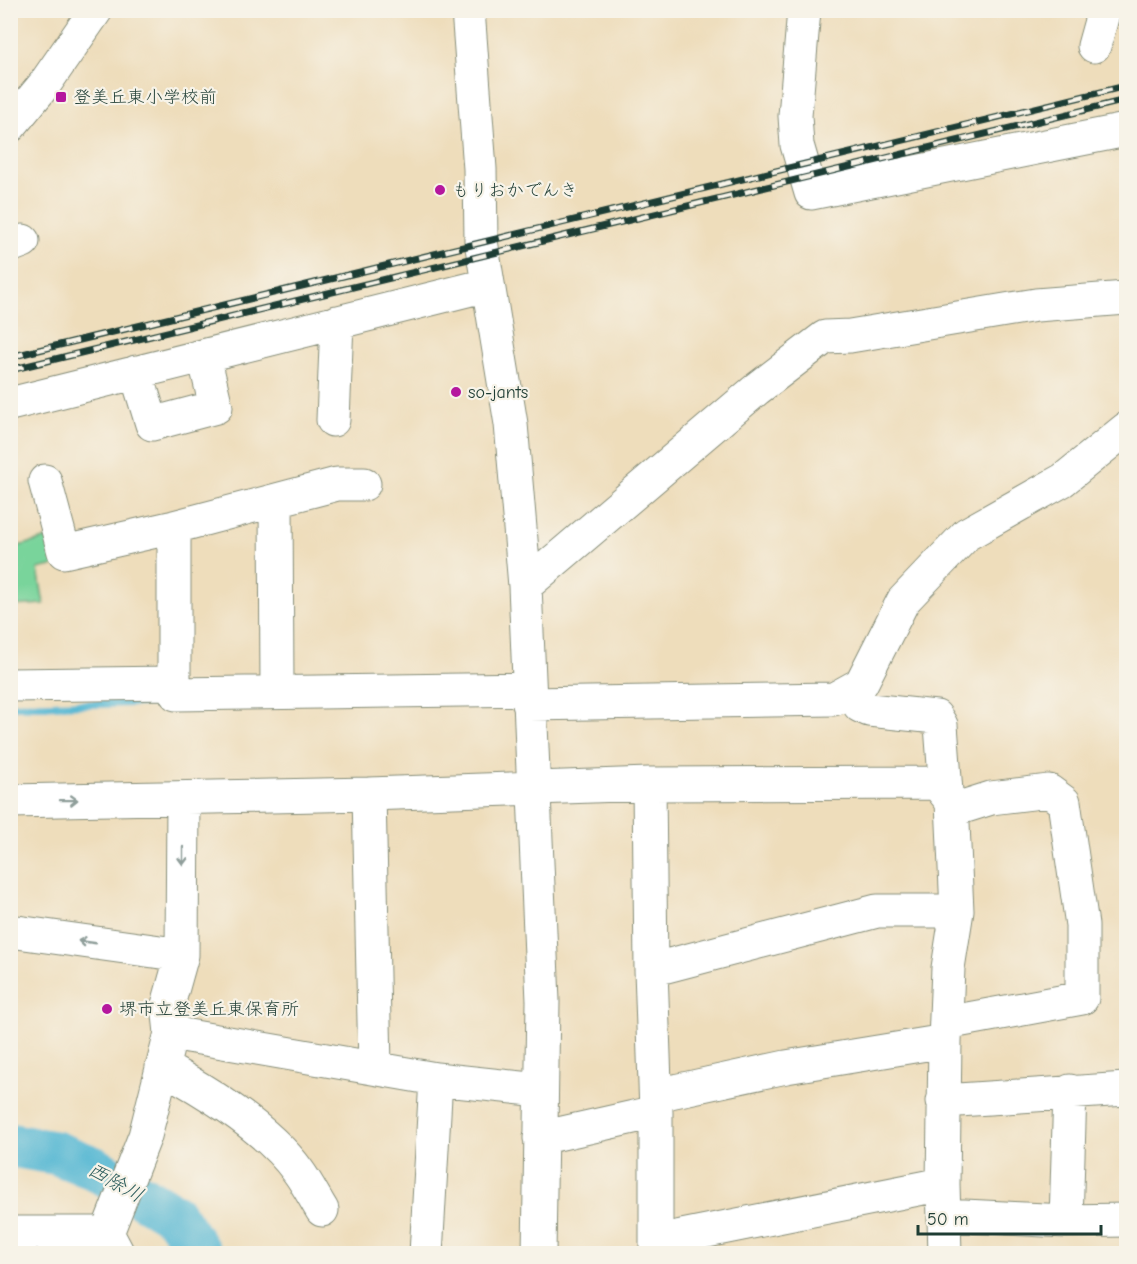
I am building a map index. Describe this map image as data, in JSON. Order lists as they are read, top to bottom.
{
  "water": ["西除川"],
  "places": {
    "transit": ["登美丘東小学校前"],
    "other": ["もりおかでんき", "so-jants", "堺市立登美丘東保育所"]
  },
  "scale_bar": "50 m"
}
